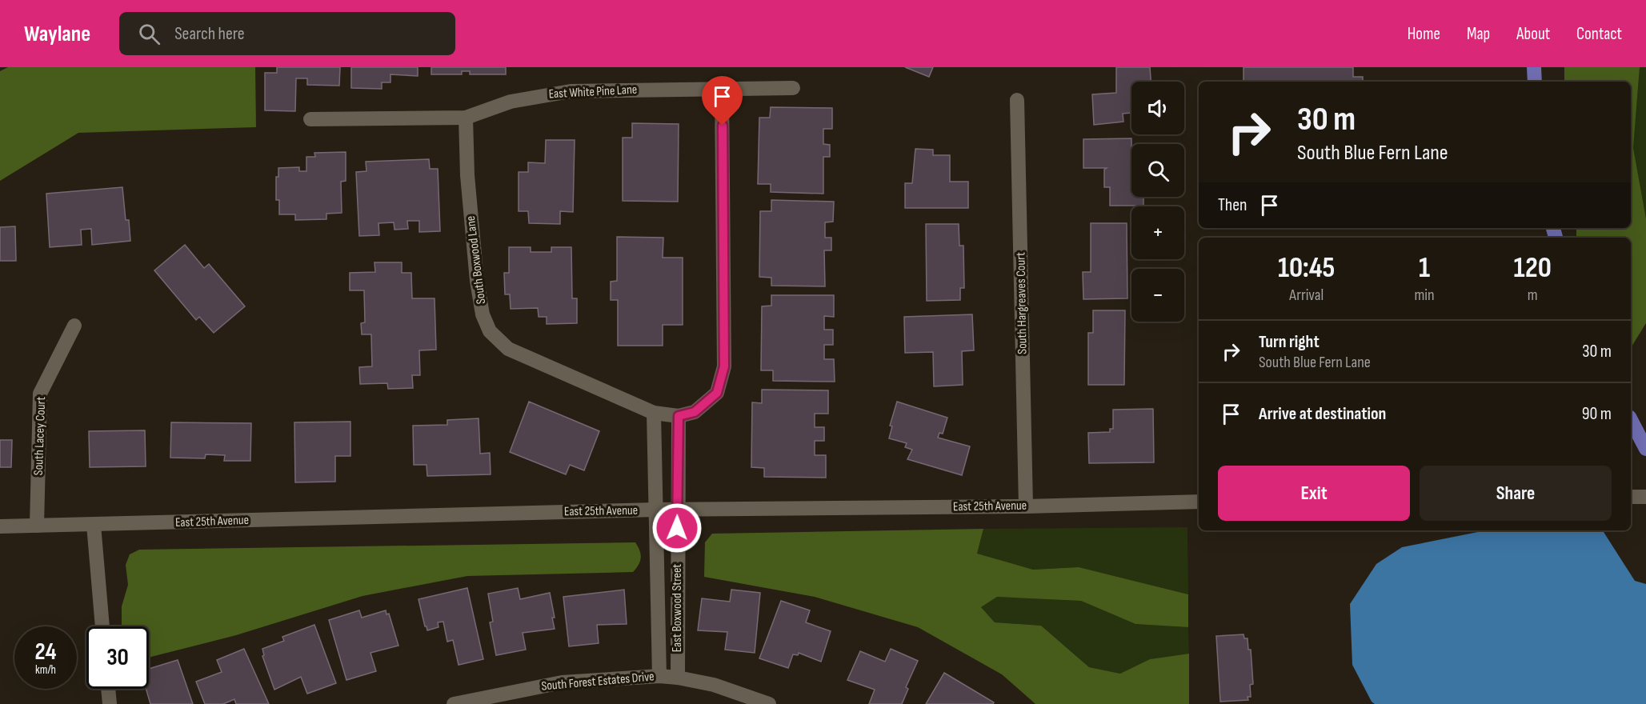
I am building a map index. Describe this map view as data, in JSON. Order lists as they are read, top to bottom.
{
  "streets": {
    "street": [
      "East White Pine Lane",
      "South Boxwood Lane",
      "South Hargreaves Court",
      "South Lacey Court",
      "East 25th Avenue",
      "East Boxwood Street",
      "South Forest Estates Drive"
    ]
  },
  "crossings": [
    ["East White Pine Lane", "South Boxwood Lane"],
    ["South Hargreaves Court", "East 25th Avenue"],
    ["South Lacey Court", "East 25th Avenue"],
    ["East 25th Avenue", "East Boxwood Street"],
    ["East Boxwood Street", "South Forest Estates Drive"]
  ],
  "page": {
    "header": "Waylane",
    "search": "Search here",
    "nav": [
      "Home",
      "Map",
      "About",
      "Contact"
    ],
    "map_buttons": ["+", "−"],
    "turn": ["30 m", "South Blue Fern Lane"],
    "then": "Then",
    "eta": [
      "10:45",
      "Arrival",
      "1",
      "min",
      "120",
      "m"
    ],
    "list": [
      {
        "name": "Turn right",
        "note": "South Blue Fern Lane",
        "value": "30 m"
      },
      {
        "name": "Arrive at destination",
        "value": "90 m"
      }
    ],
    "buttons": ["Exit", "Share"],
    "speed": "24 km/h",
    "limit": "30"
  }
}
